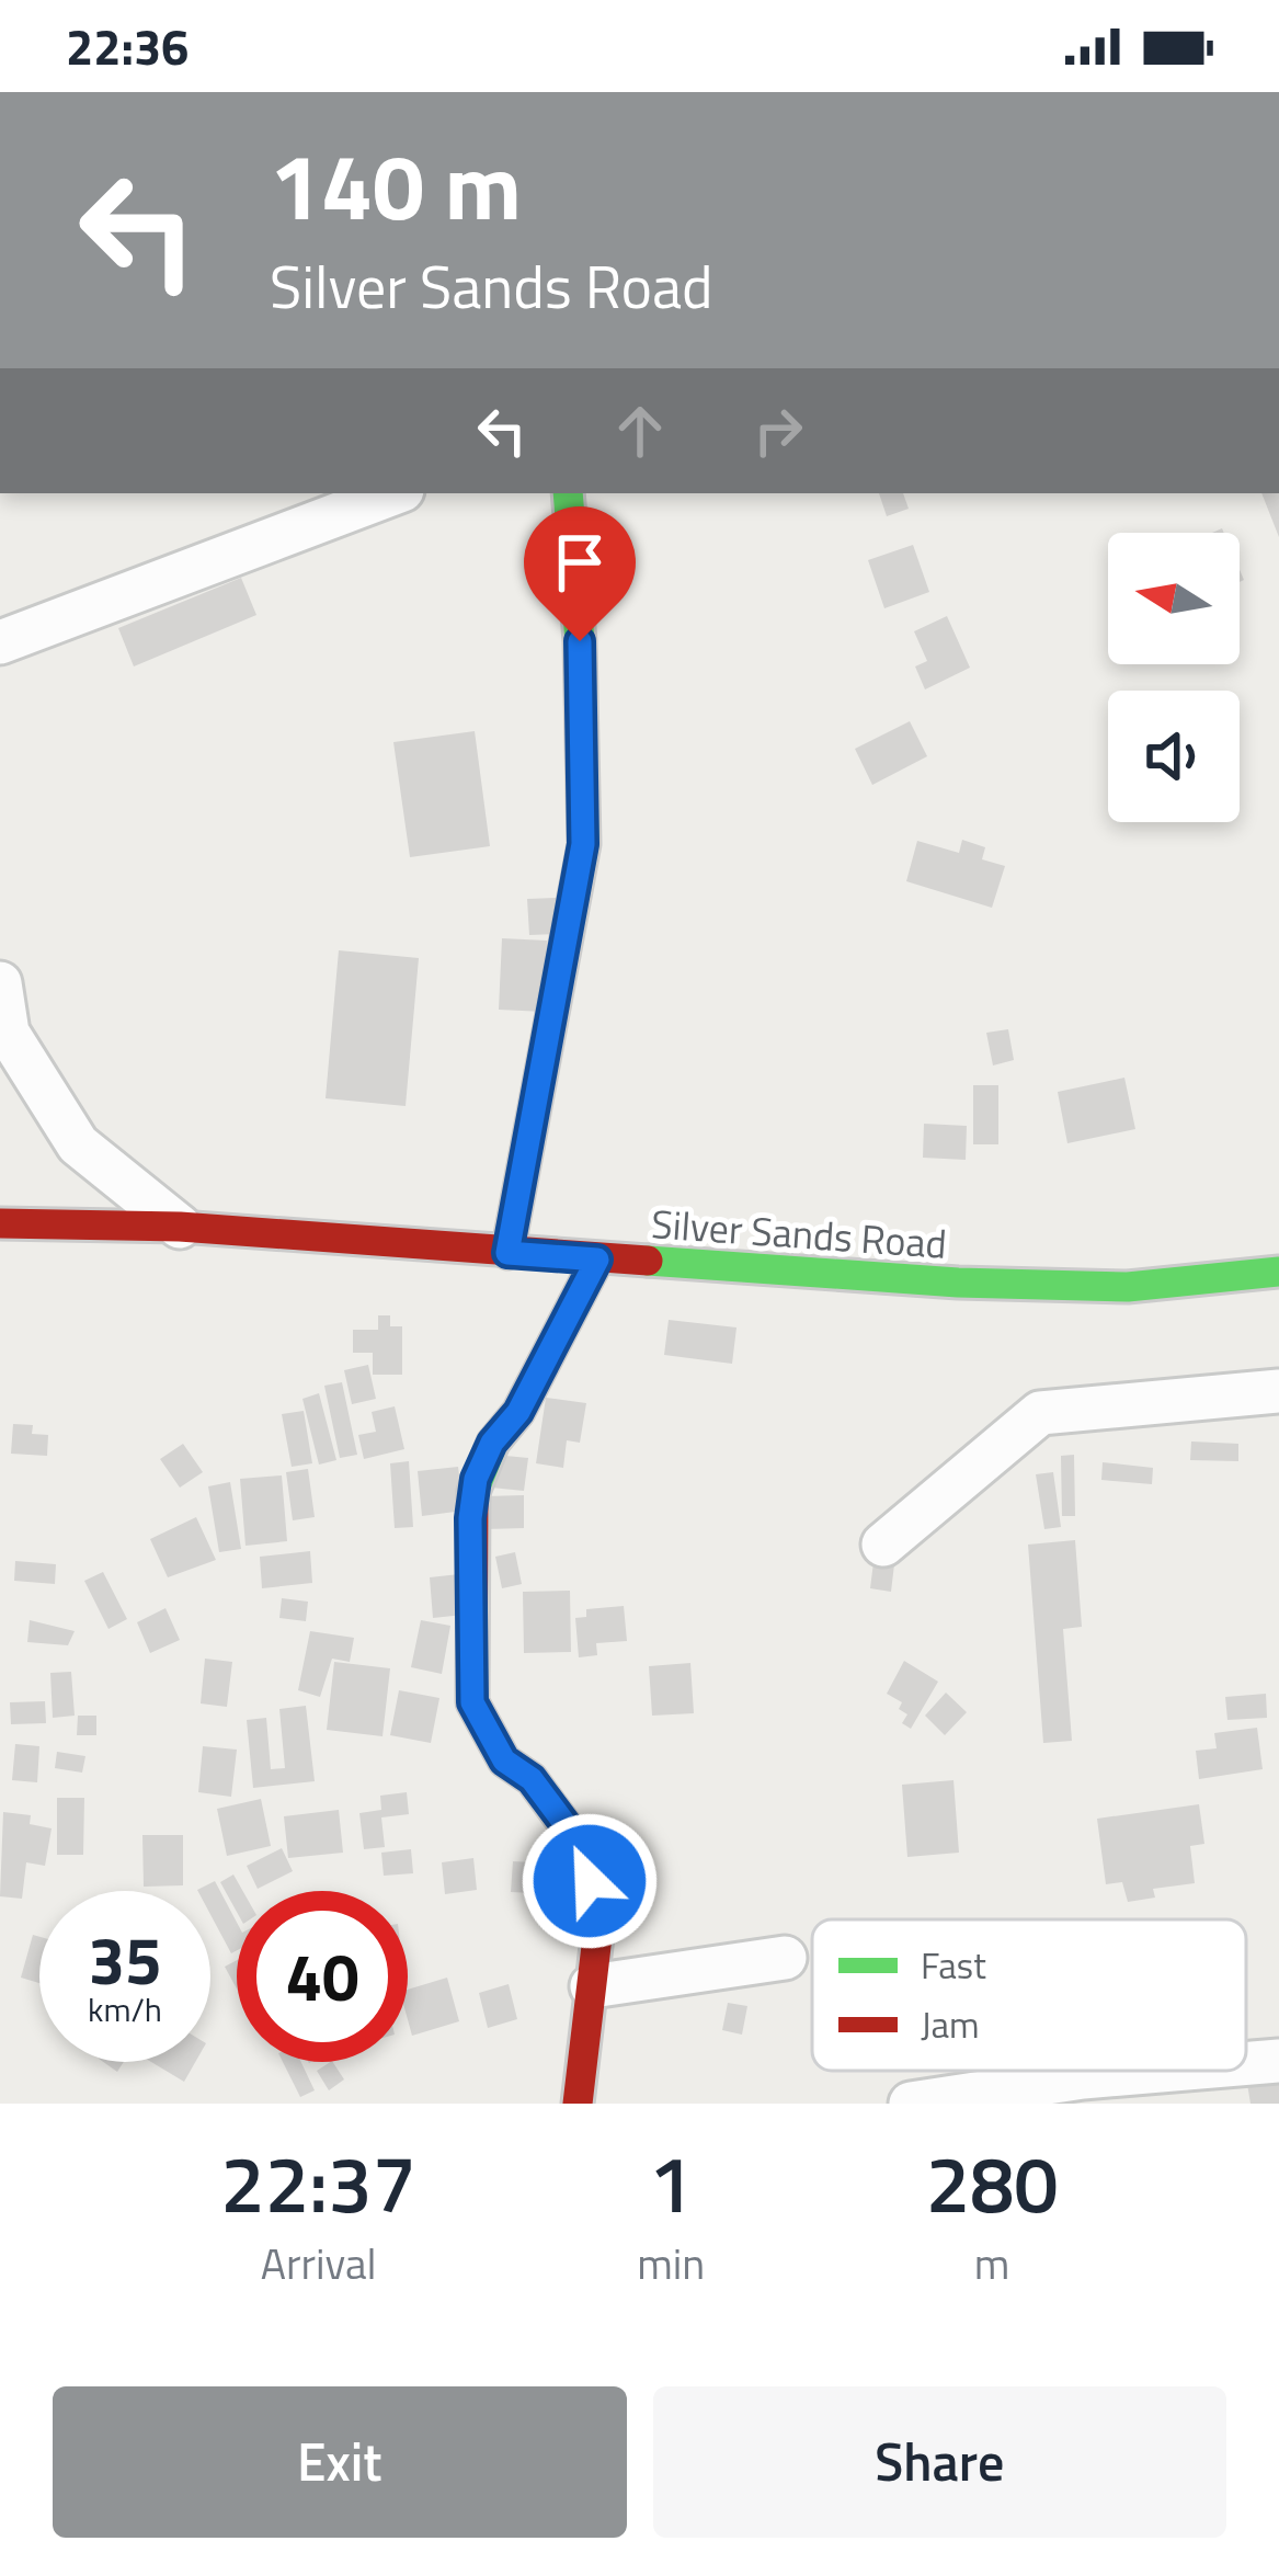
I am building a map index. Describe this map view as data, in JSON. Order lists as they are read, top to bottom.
{
  "streets": {
    "street": ["Silver Sands Road"]
  },
  "legend": ["Fast", "Jam"],
  "north": "left",
  "page": {
    "status": "22:36",
    "turn": ["140 m", "Silver Sands Road"],
    "speed": "35 km/h",
    "limit": "40",
    "eta": [
      "22:37",
      "Arrival",
      "1",
      "min",
      "280",
      "m"
    ],
    "buttons": ["Exit", "Share"]
  }
}
